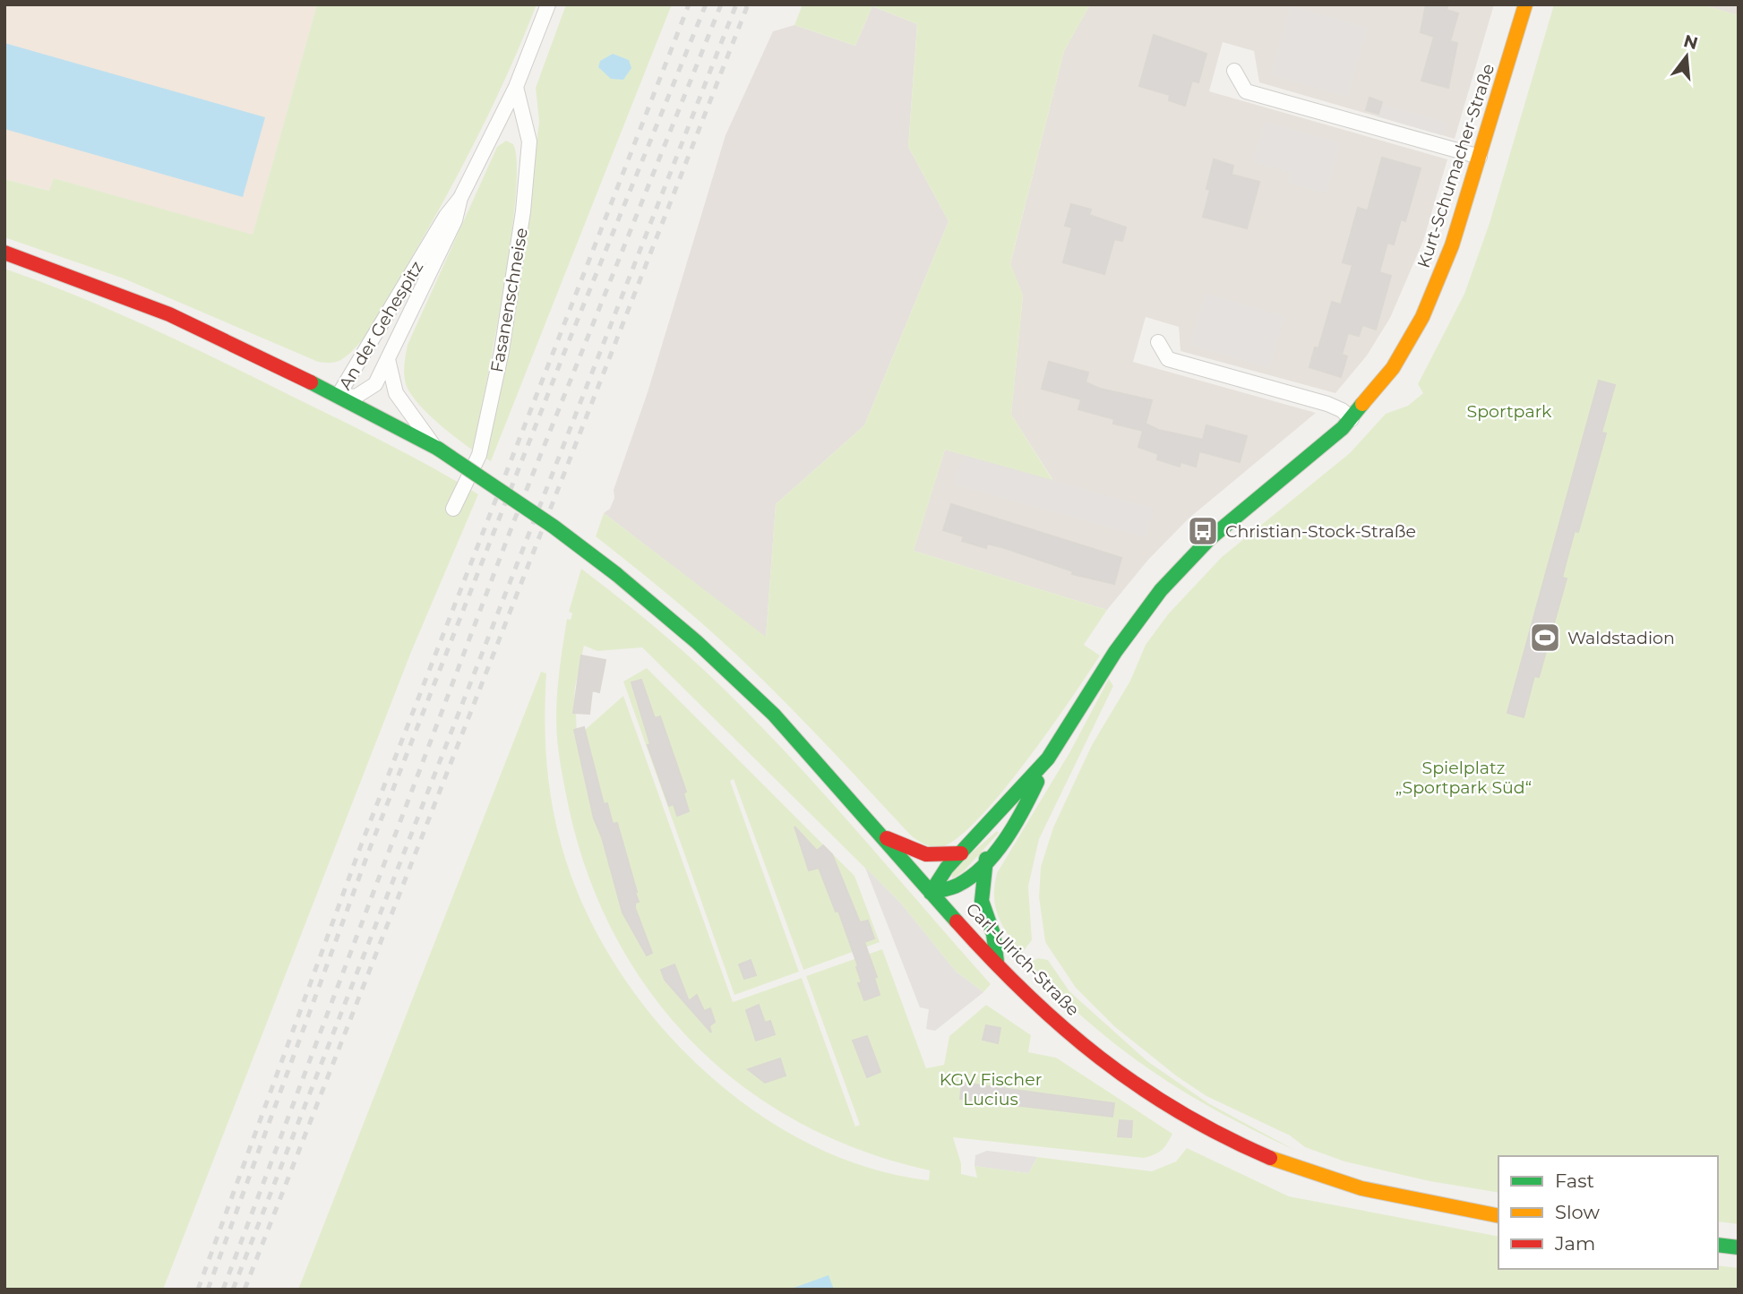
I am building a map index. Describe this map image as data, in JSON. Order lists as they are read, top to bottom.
{
  "streets": {
    "main road": ["Kurt-Schumacher-Straße", "Carl-Ulrich-Straße"],
    "street": ["Fasanenschneise", "An der Gehespitz"]
  },
  "crossings": [
    ["Kurt-Schumacher-Straße", "Carl-Ulrich-Straße"],
    ["Fasanenschneise", "An der Gehespitz"],
    ["An der Gehespitz", "Carl-Ulrich-Straße"]
  ],
  "parks": ["Sportpark", "Spielplatz „Sportpark Süd“", "KGV Fischer Lucius"],
  "places": {
    "bus stop": ["Christian-Stock-Straße"],
    "sports": ["Waldstadion"]
  },
  "legend": ["Fast", "Slow", "Jam"],
  "north": "top"
}
